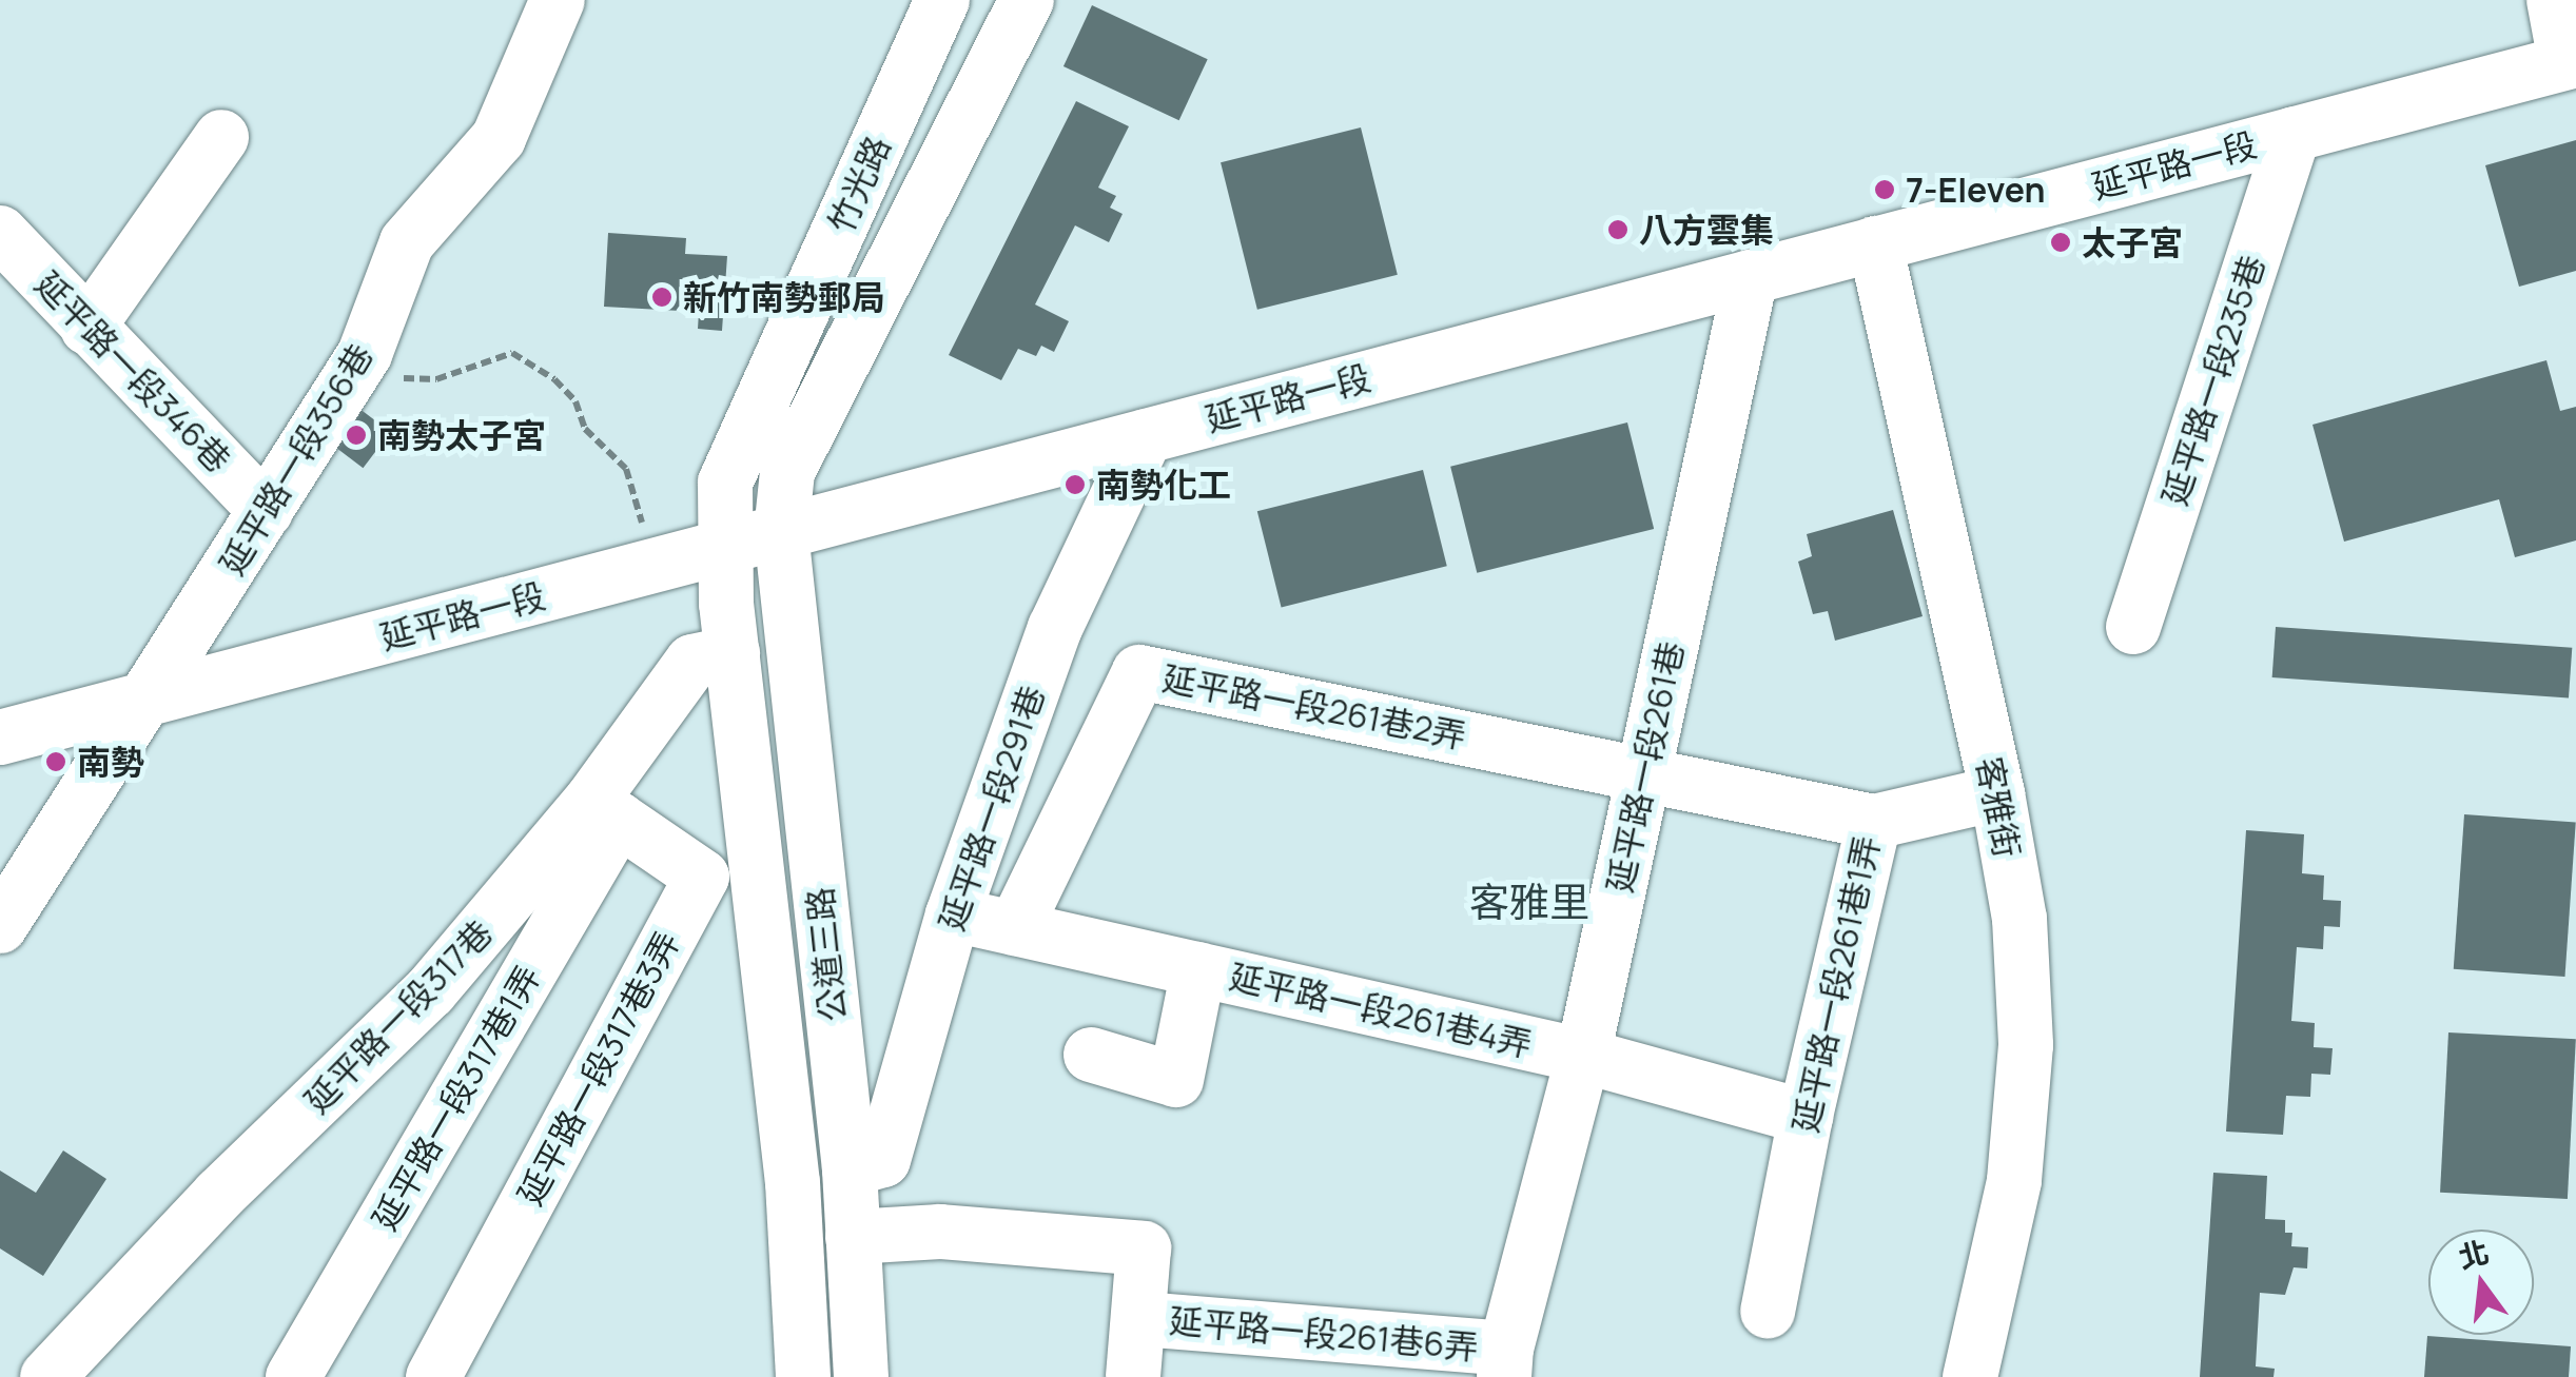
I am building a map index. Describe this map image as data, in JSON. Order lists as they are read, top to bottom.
{
  "streets": {
    "street": [
      "延平路一段",
      "竹光路",
      "延平路一段346巷",
      "延平路一段235巷",
      "延平路一段356巷",
      "延平路一段261巷2弄",
      "延平路一段261巷",
      "客雅街",
      "延平路一段291巷",
      "公道三路",
      "延平路一段261巷1弄",
      "延平路一段261巷4弄",
      "延平路一段317巷",
      "延平路一段317巷3弄",
      "延平路一段317巷1弄",
      "延平路一段261巷6弄"
    ]
  },
  "crossings": [
    ["延平路一段", "竹光路"],
    ["延平路一段", "延平路一段235巷"],
    ["延平路一段", "延平路一段356巷"],
    ["延平路一段", "延平路一段261巷"],
    ["延平路一段", "客雅街"],
    ["延平路一段", "延平路一段291巷"],
    ["延平路一段", "公道三路"],
    ["竹光路", "公道三路"],
    ["延平路一段346巷", "延平路一段356巷"],
    ["延平路一段261巷2弄", "延平路一段261巷"],
    ["延平路一段261巷2弄", "延平路一段261巷1弄"],
    ["延平路一段261巷2弄", "延平路一段261巷4弄"],
    ["延平路一段261巷", "延平路一段261巷1弄"],
    ["延平路一段261巷", "延平路一段261巷4弄"],
    ["延平路一段261巷", "延平路一段261巷6弄"],
    ["延平路一段291巷", "公道三路"],
    ["延平路一段291巷", "延平路一段261巷4弄"],
    ["公道三路", "延平路一段317巷"],
    ["公道三路", "延平路一段261巷6弄"],
    ["延平路一段261巷1弄", "延平路一段261巷4弄"],
    ["延平路一段317巷", "延平路一段317巷1弄"]
  ],
  "districts": ["客雅里"],
  "places": [
    "7-Eleven",
    "八方雲集",
    "太子宮",
    "新竹南勢郵局",
    "南勢太子宮",
    "南勢化工",
    "南勢"
  ],
  "north": "top"
}
